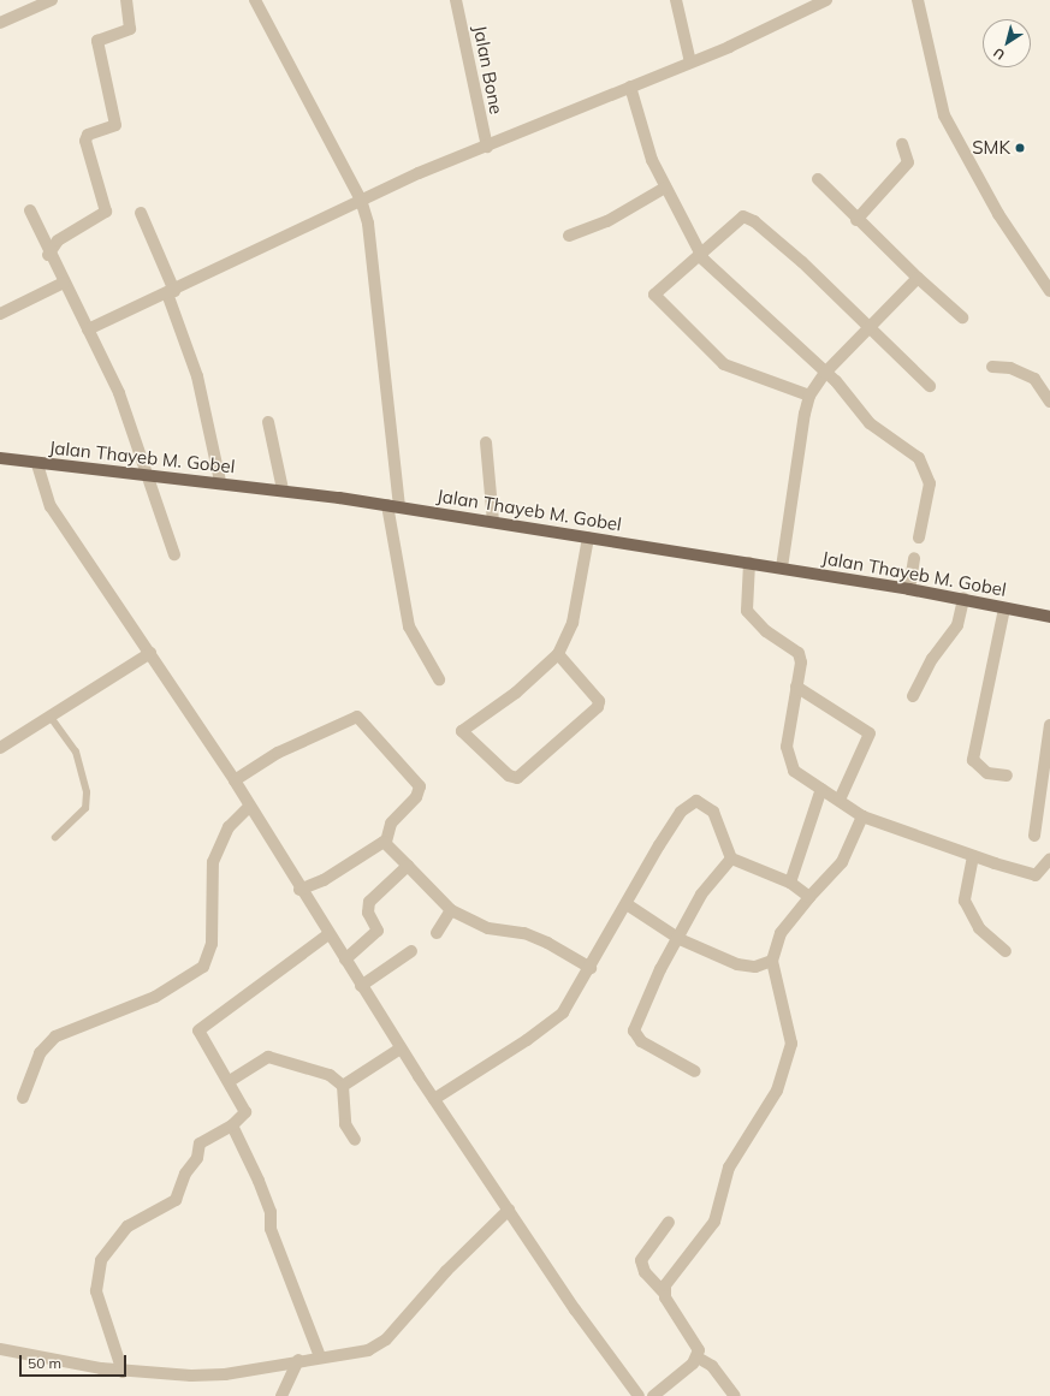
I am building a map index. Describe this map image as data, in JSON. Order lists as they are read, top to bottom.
{
  "streets": {
    "main road": ["Jalan Thayeb M. Gobel"],
    "street": ["Jalan Bone"]
  },
  "places": ["SMK"],
  "scale_bar": "50 m",
  "north": "bottom left"
}
